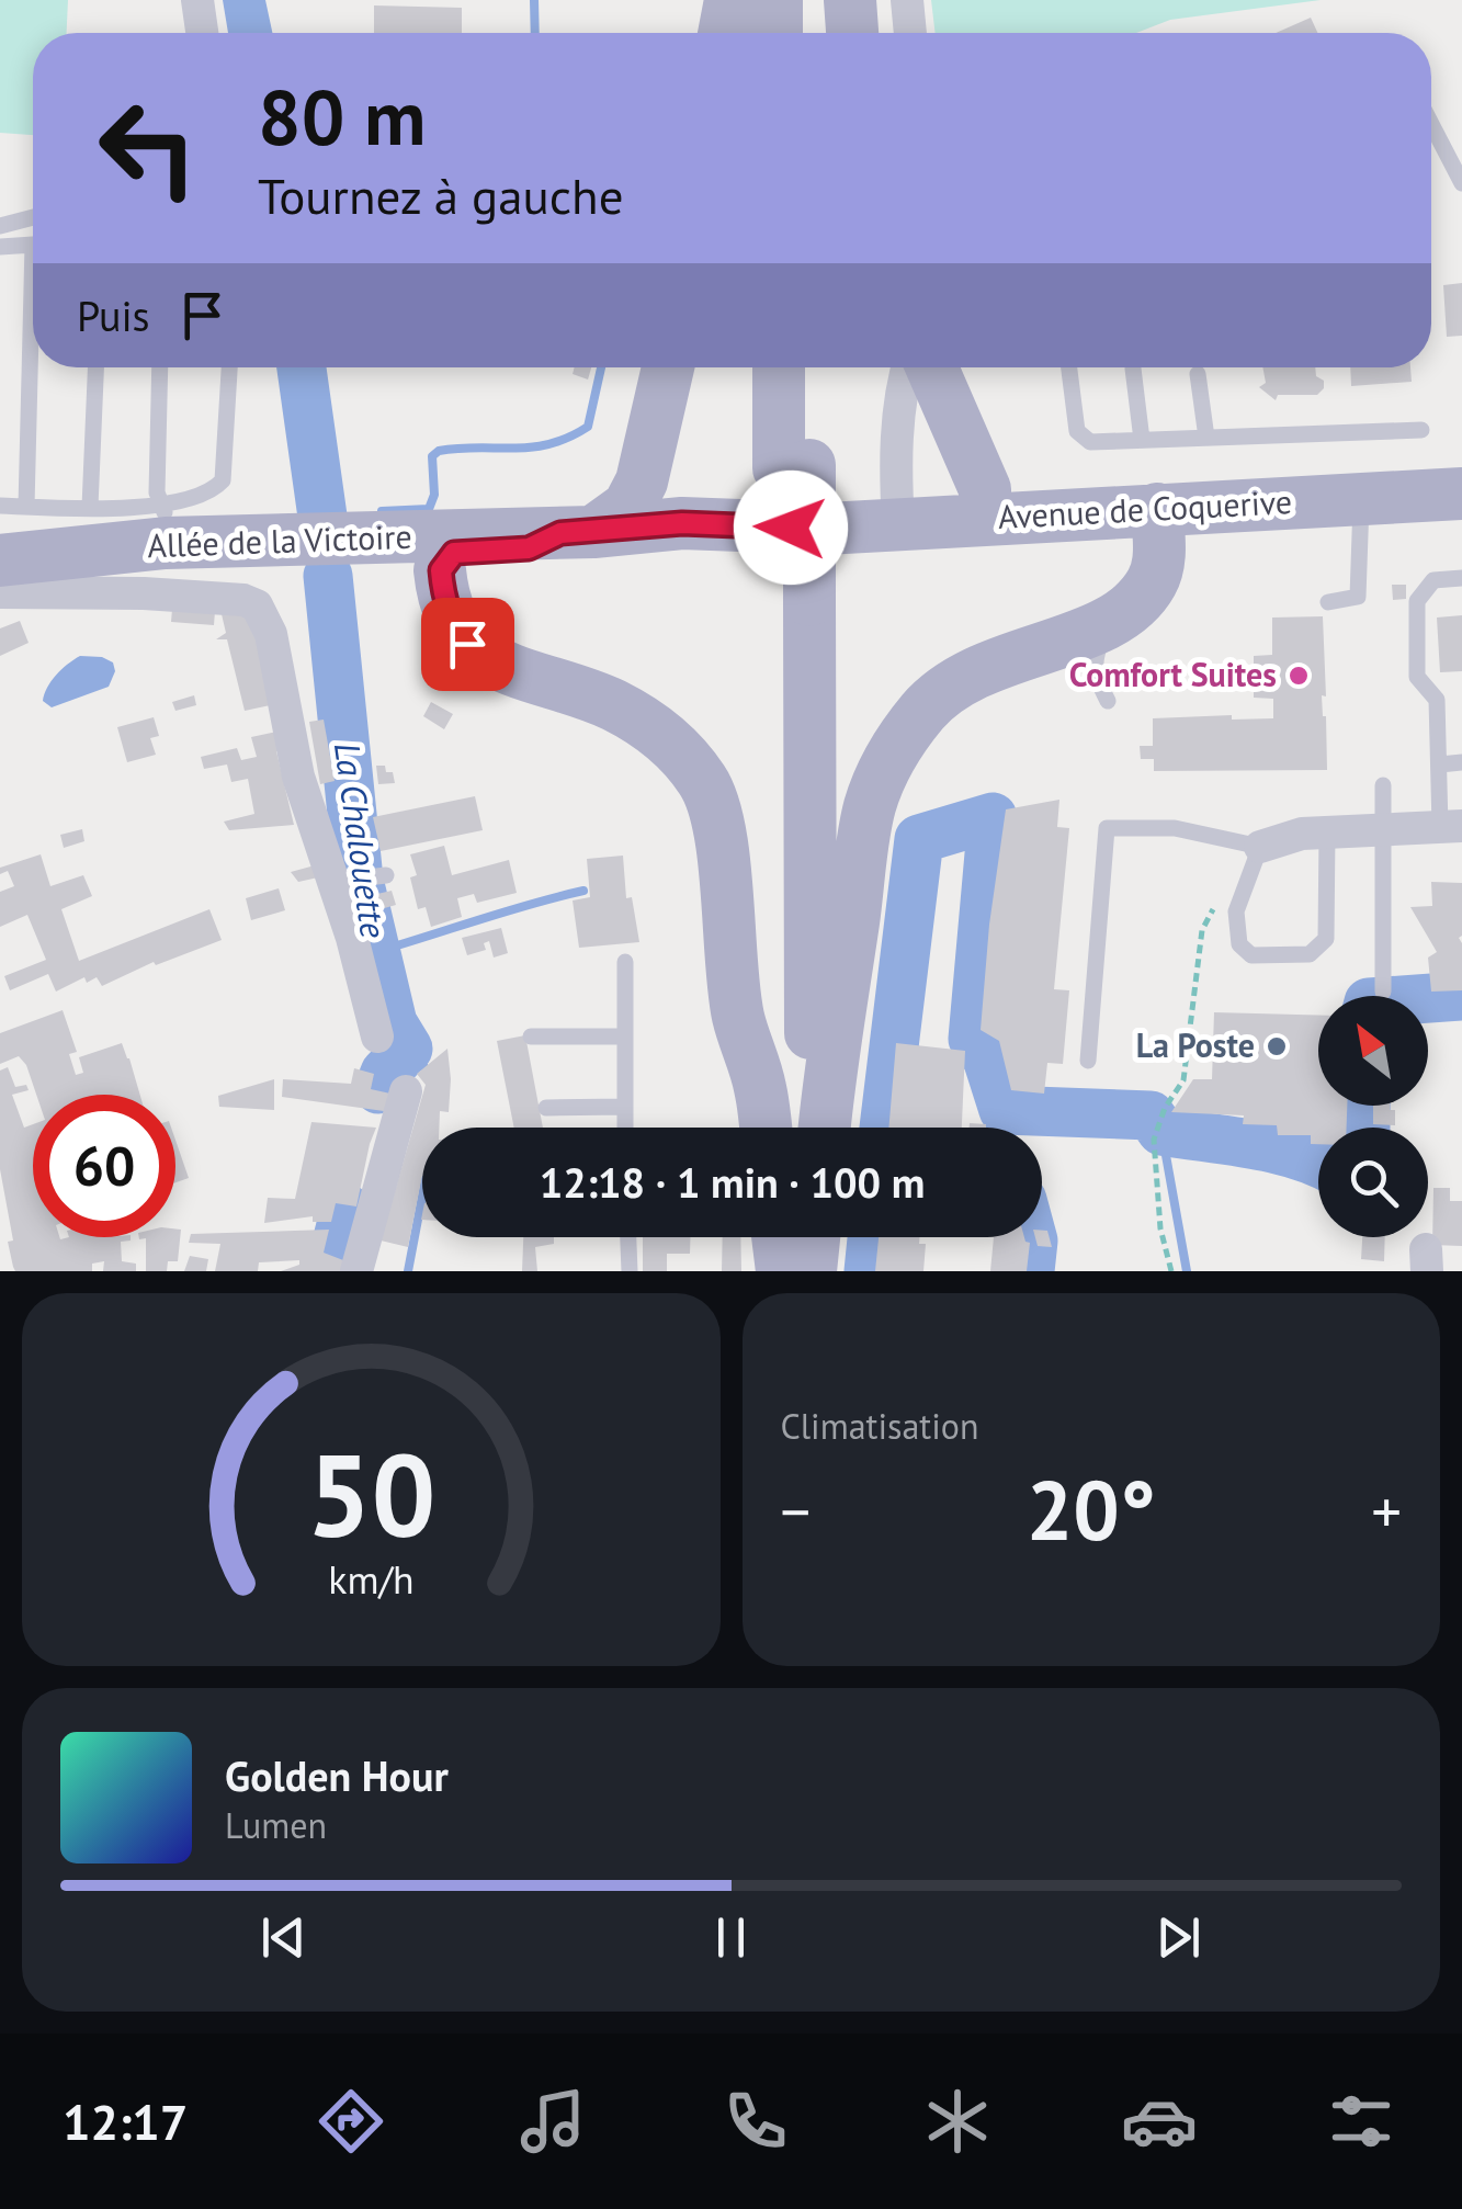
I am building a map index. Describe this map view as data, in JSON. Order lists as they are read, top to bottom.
{
  "streets": {
    "main road": ["Avenue de Coquerive", "Allée de la Victoire"]
  },
  "crossings": [
    ["Avenue de Coquerive", "Allée de la Victoire"]
  ],
  "water": ["La Chalouette"],
  "places": ["Comfort Suites", "La Poste"],
  "north": "top left",
  "page": {
    "turn": ["80 m", "Tournez à gauche"],
    "then": "Puis",
    "limit": "60",
    "trip": "12:18 · 1 min · 100 m",
    "tile": "Climatisation",
    "heat": ["−", "20°", "+"],
    "song": ["Golden Hour", "Lumen"],
    "tabs": "12:17",
    "gauge": ["50", "km/h"]
  }
}
